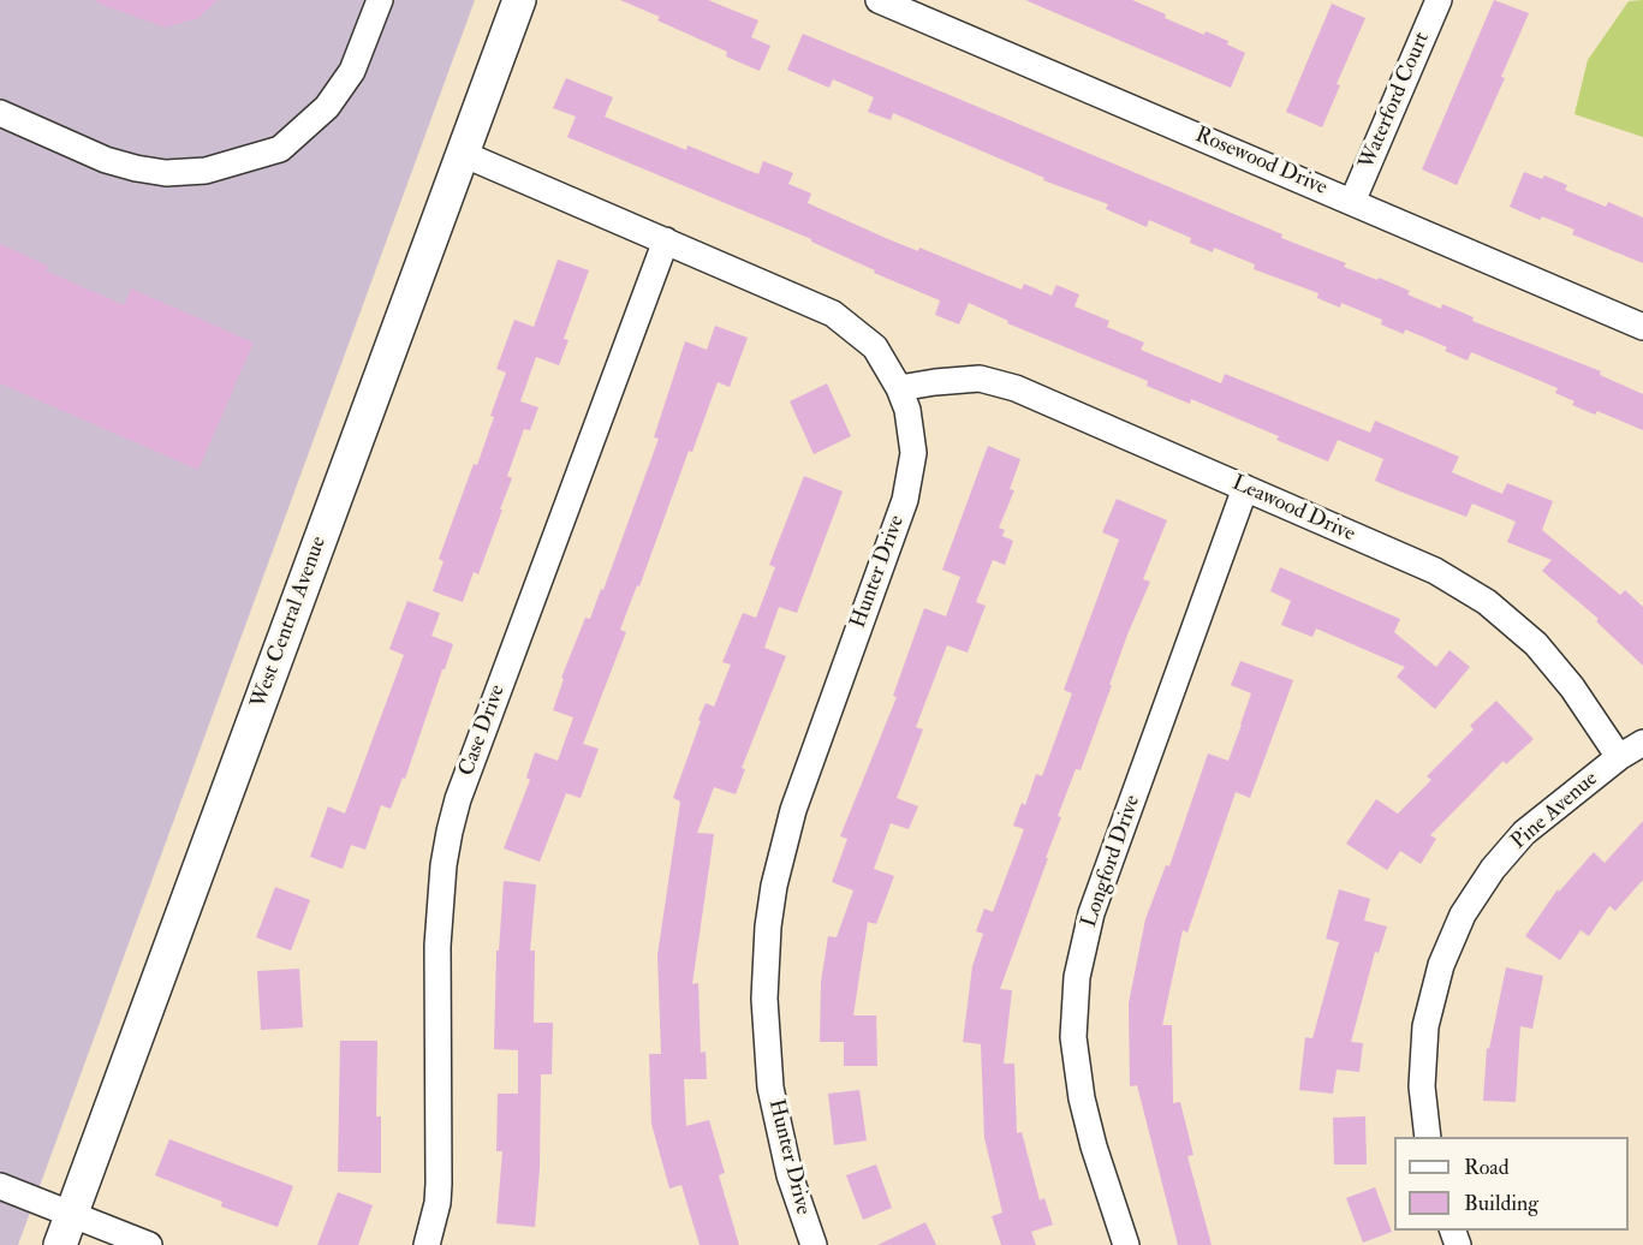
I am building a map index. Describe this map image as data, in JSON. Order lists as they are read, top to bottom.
{
  "streets": {
    "street": [
      "Waterford Court",
      "Rosewood Drive",
      "Leawood Drive",
      "Hunter Drive",
      "West Central Avenue",
      "Case Drive",
      "Pine Avenue",
      "Longford Drive"
    ]
  },
  "crossings": [
    ["Waterford Court", "Rosewood Drive"],
    ["Leawood Drive", "Hunter Drive"],
    ["Leawood Drive", "Pine Avenue"],
    ["Leawood Drive", "Longford Drive"],
    ["Hunter Drive", "West Central Avenue"],
    ["Hunter Drive", "Case Drive"]
  ],
  "legend": ["Road", "Building"]
}
